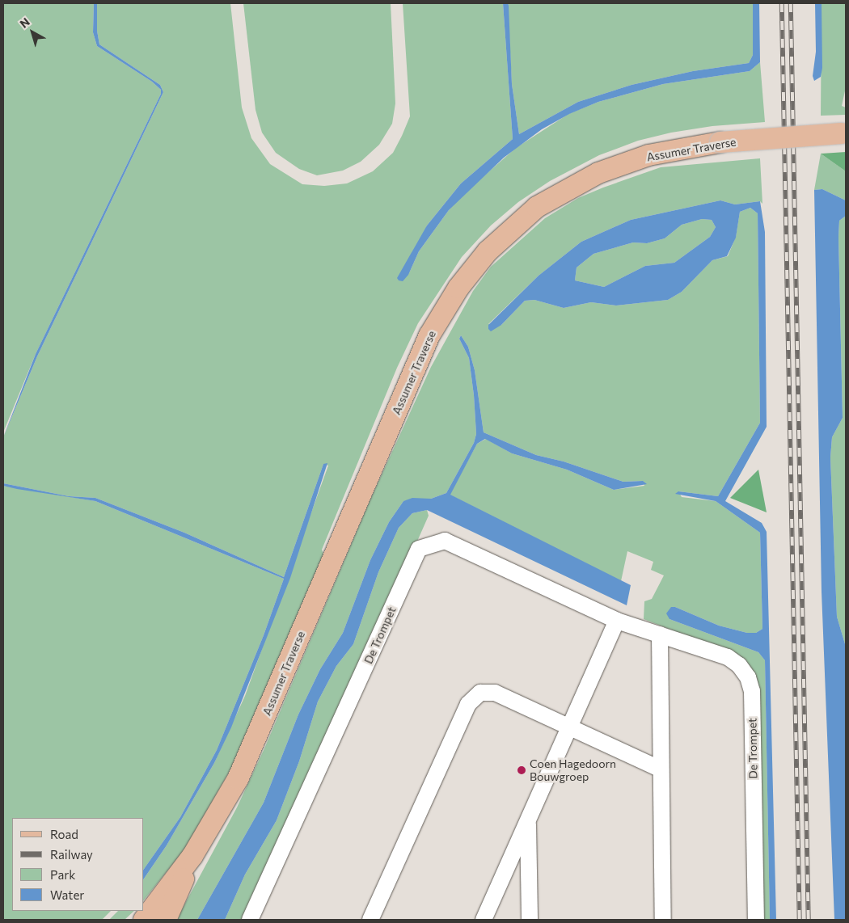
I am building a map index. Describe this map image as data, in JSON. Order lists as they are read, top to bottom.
{
  "streets": {
    "main road": ["Assumer Traverse"],
    "street": ["De Trompet"]
  },
  "places": ["Coen Hagedoorn Bouwgroep"],
  "legend": [
    "Road",
    "Railway",
    "Park",
    "Water"
  ],
  "north": "top left"
}
